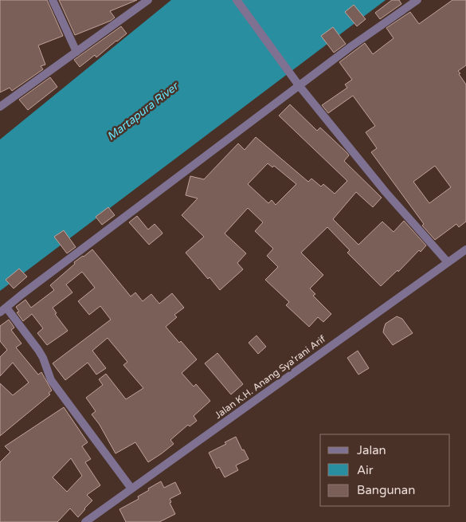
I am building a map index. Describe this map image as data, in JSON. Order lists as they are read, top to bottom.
{
  "streets": {
    "street": ["Jalan K.H. Anang Sya'rani Arif"]
  },
  "water": ["Martapura River"],
  "legend": ["Jalan", "Air", "Bangunan"]
}
